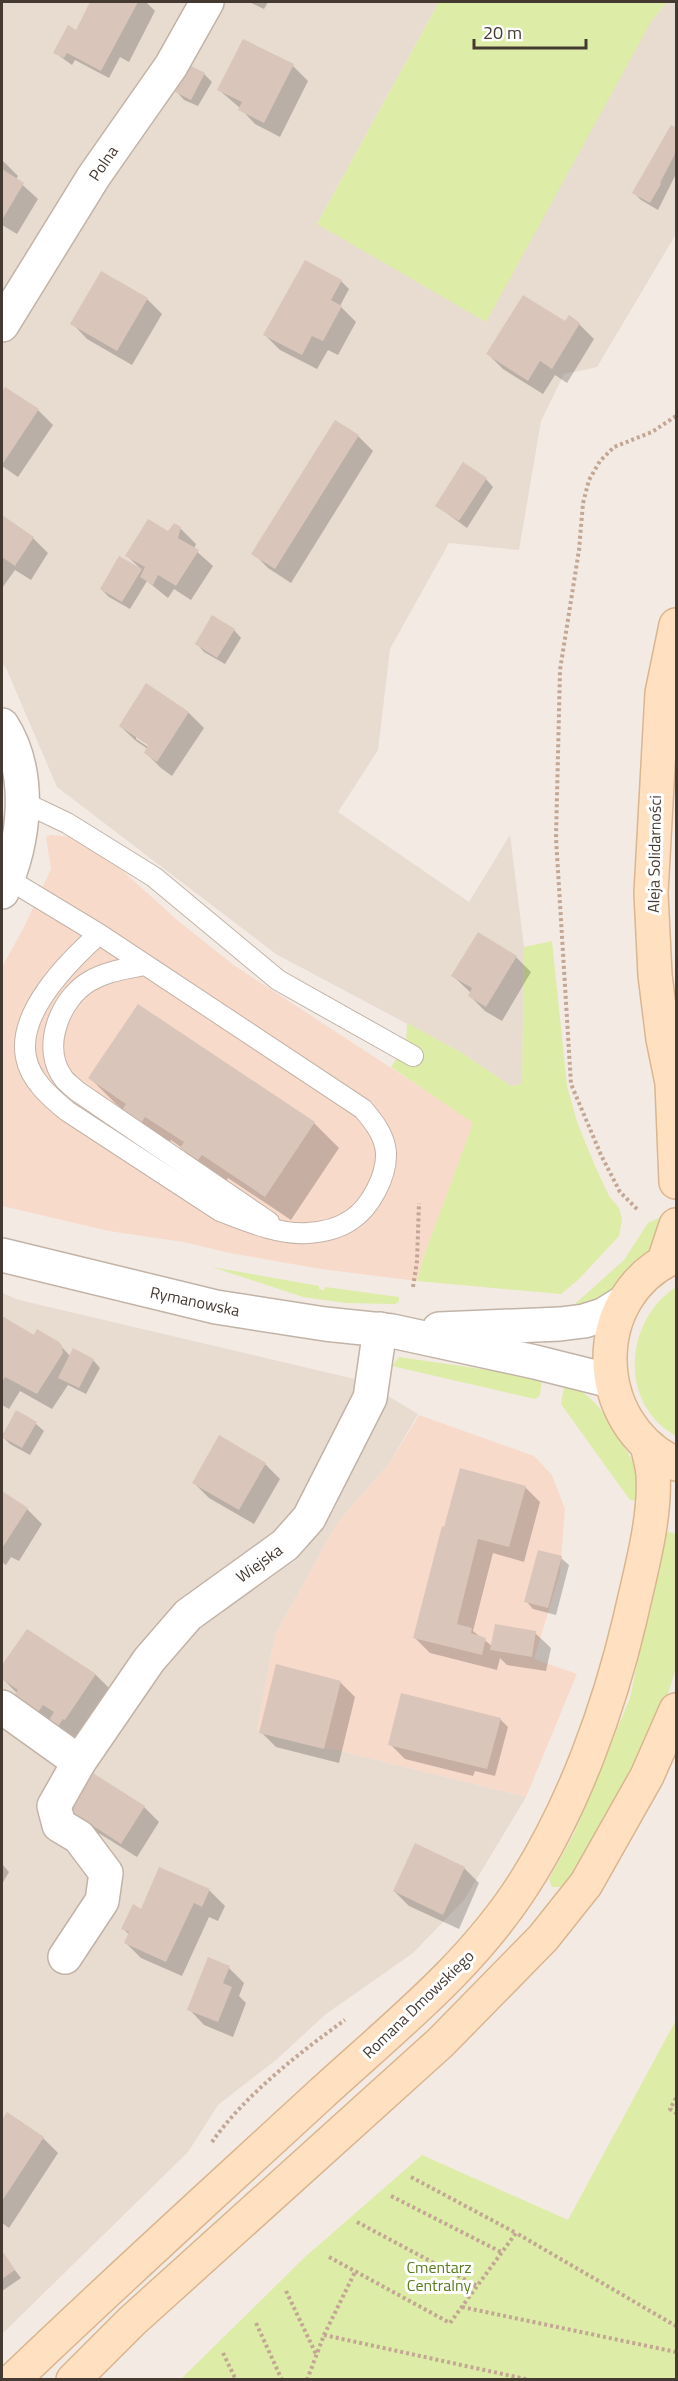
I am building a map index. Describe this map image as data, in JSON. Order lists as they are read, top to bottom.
{
  "streets": {
    "main road": ["Aleja Solidarności", "Romana Dmowskiego"],
    "street": ["Polna", "Rymanowska", "Wiejska"]
  },
  "crossings": [
    ["Rymanowska", "Wiejska"]
  ],
  "parks": ["Cmentarz Centralny"],
  "scale_bar": "20 m"
}
